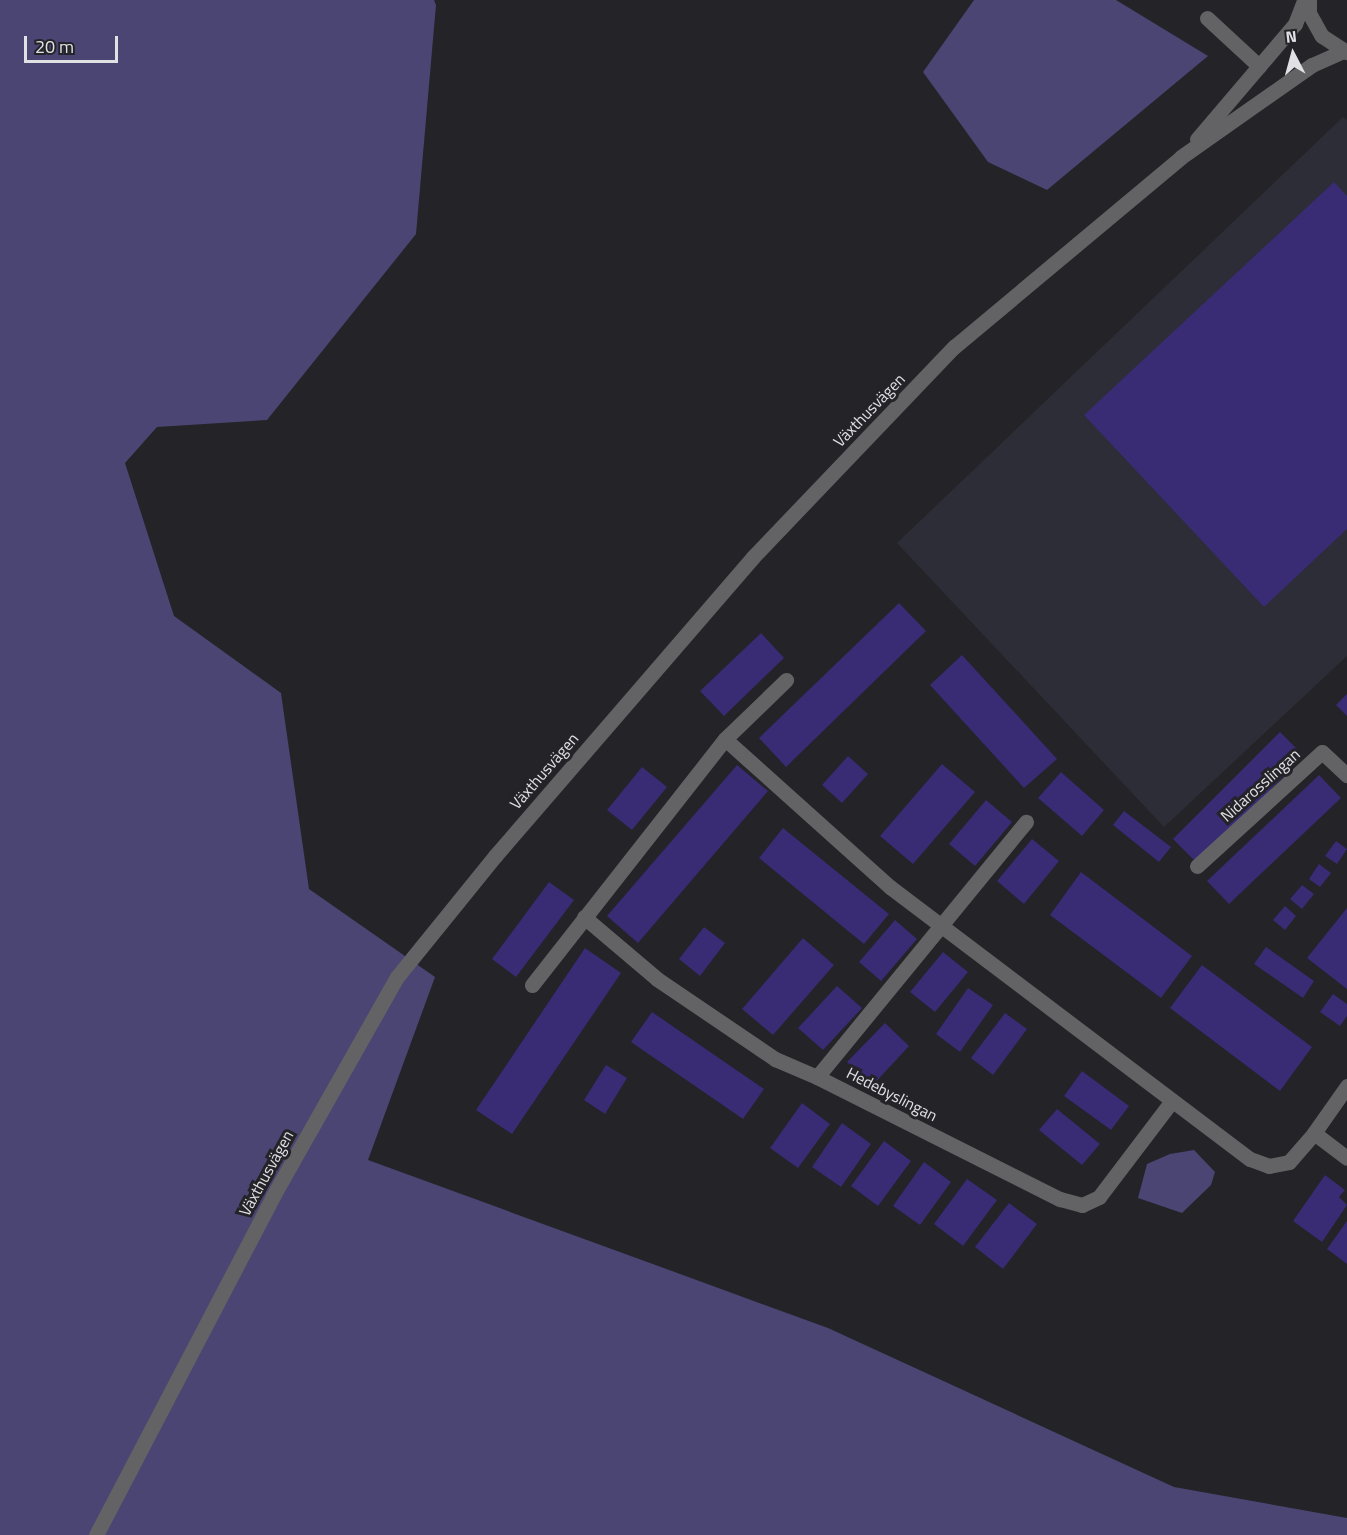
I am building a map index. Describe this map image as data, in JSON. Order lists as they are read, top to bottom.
{
  "streets": {
    "street": ["Växthusvägen", "Nidarosslingan", "Hedebyslingan"]
  },
  "scale_bar": "20 m",
  "north": "top"
}
